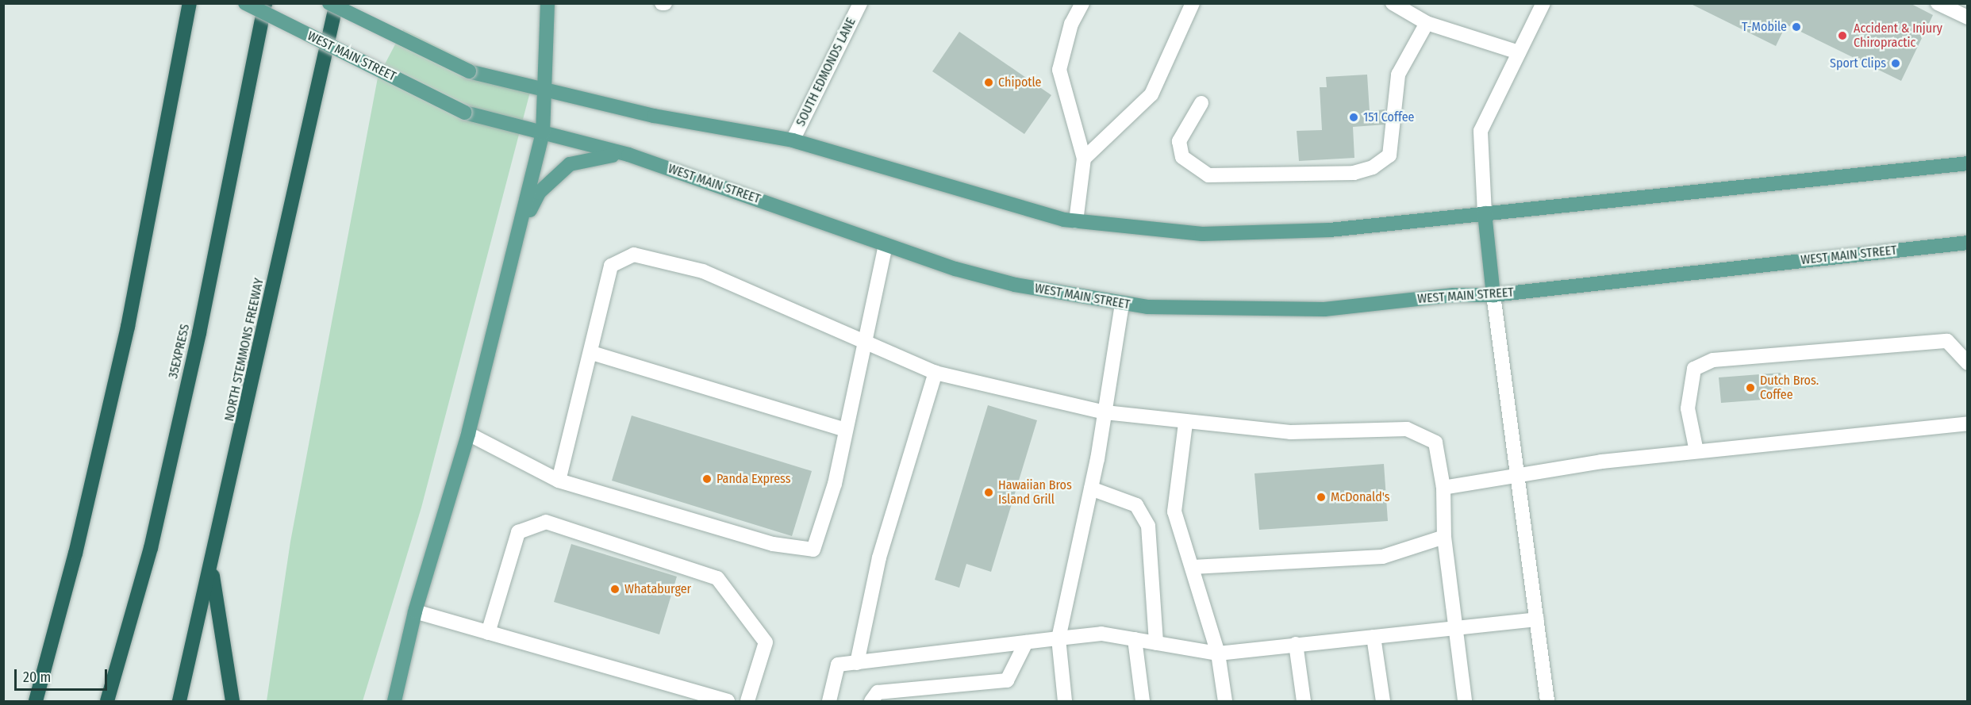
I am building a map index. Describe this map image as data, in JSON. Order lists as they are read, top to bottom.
{
  "streets": {
    "highway": ["NORTH STEMMONS FREEWAY", "35EXPRESS"],
    "main road": ["WEST MAIN STREET"],
    "street": ["SOUTH EDMONDS LANE"]
  },
  "places": [
    "T-Mobile",
    "Accident & Injury Chiropractic",
    "Sport Clips",
    "Chipotle",
    "151 Coffee",
    "Dutch Bros. Coffee",
    "Panda Express",
    "Hawaiian Bros Island Grill",
    "McDonald's",
    "Whataburger"
  ],
  "scale_bar": "20 m"
}
